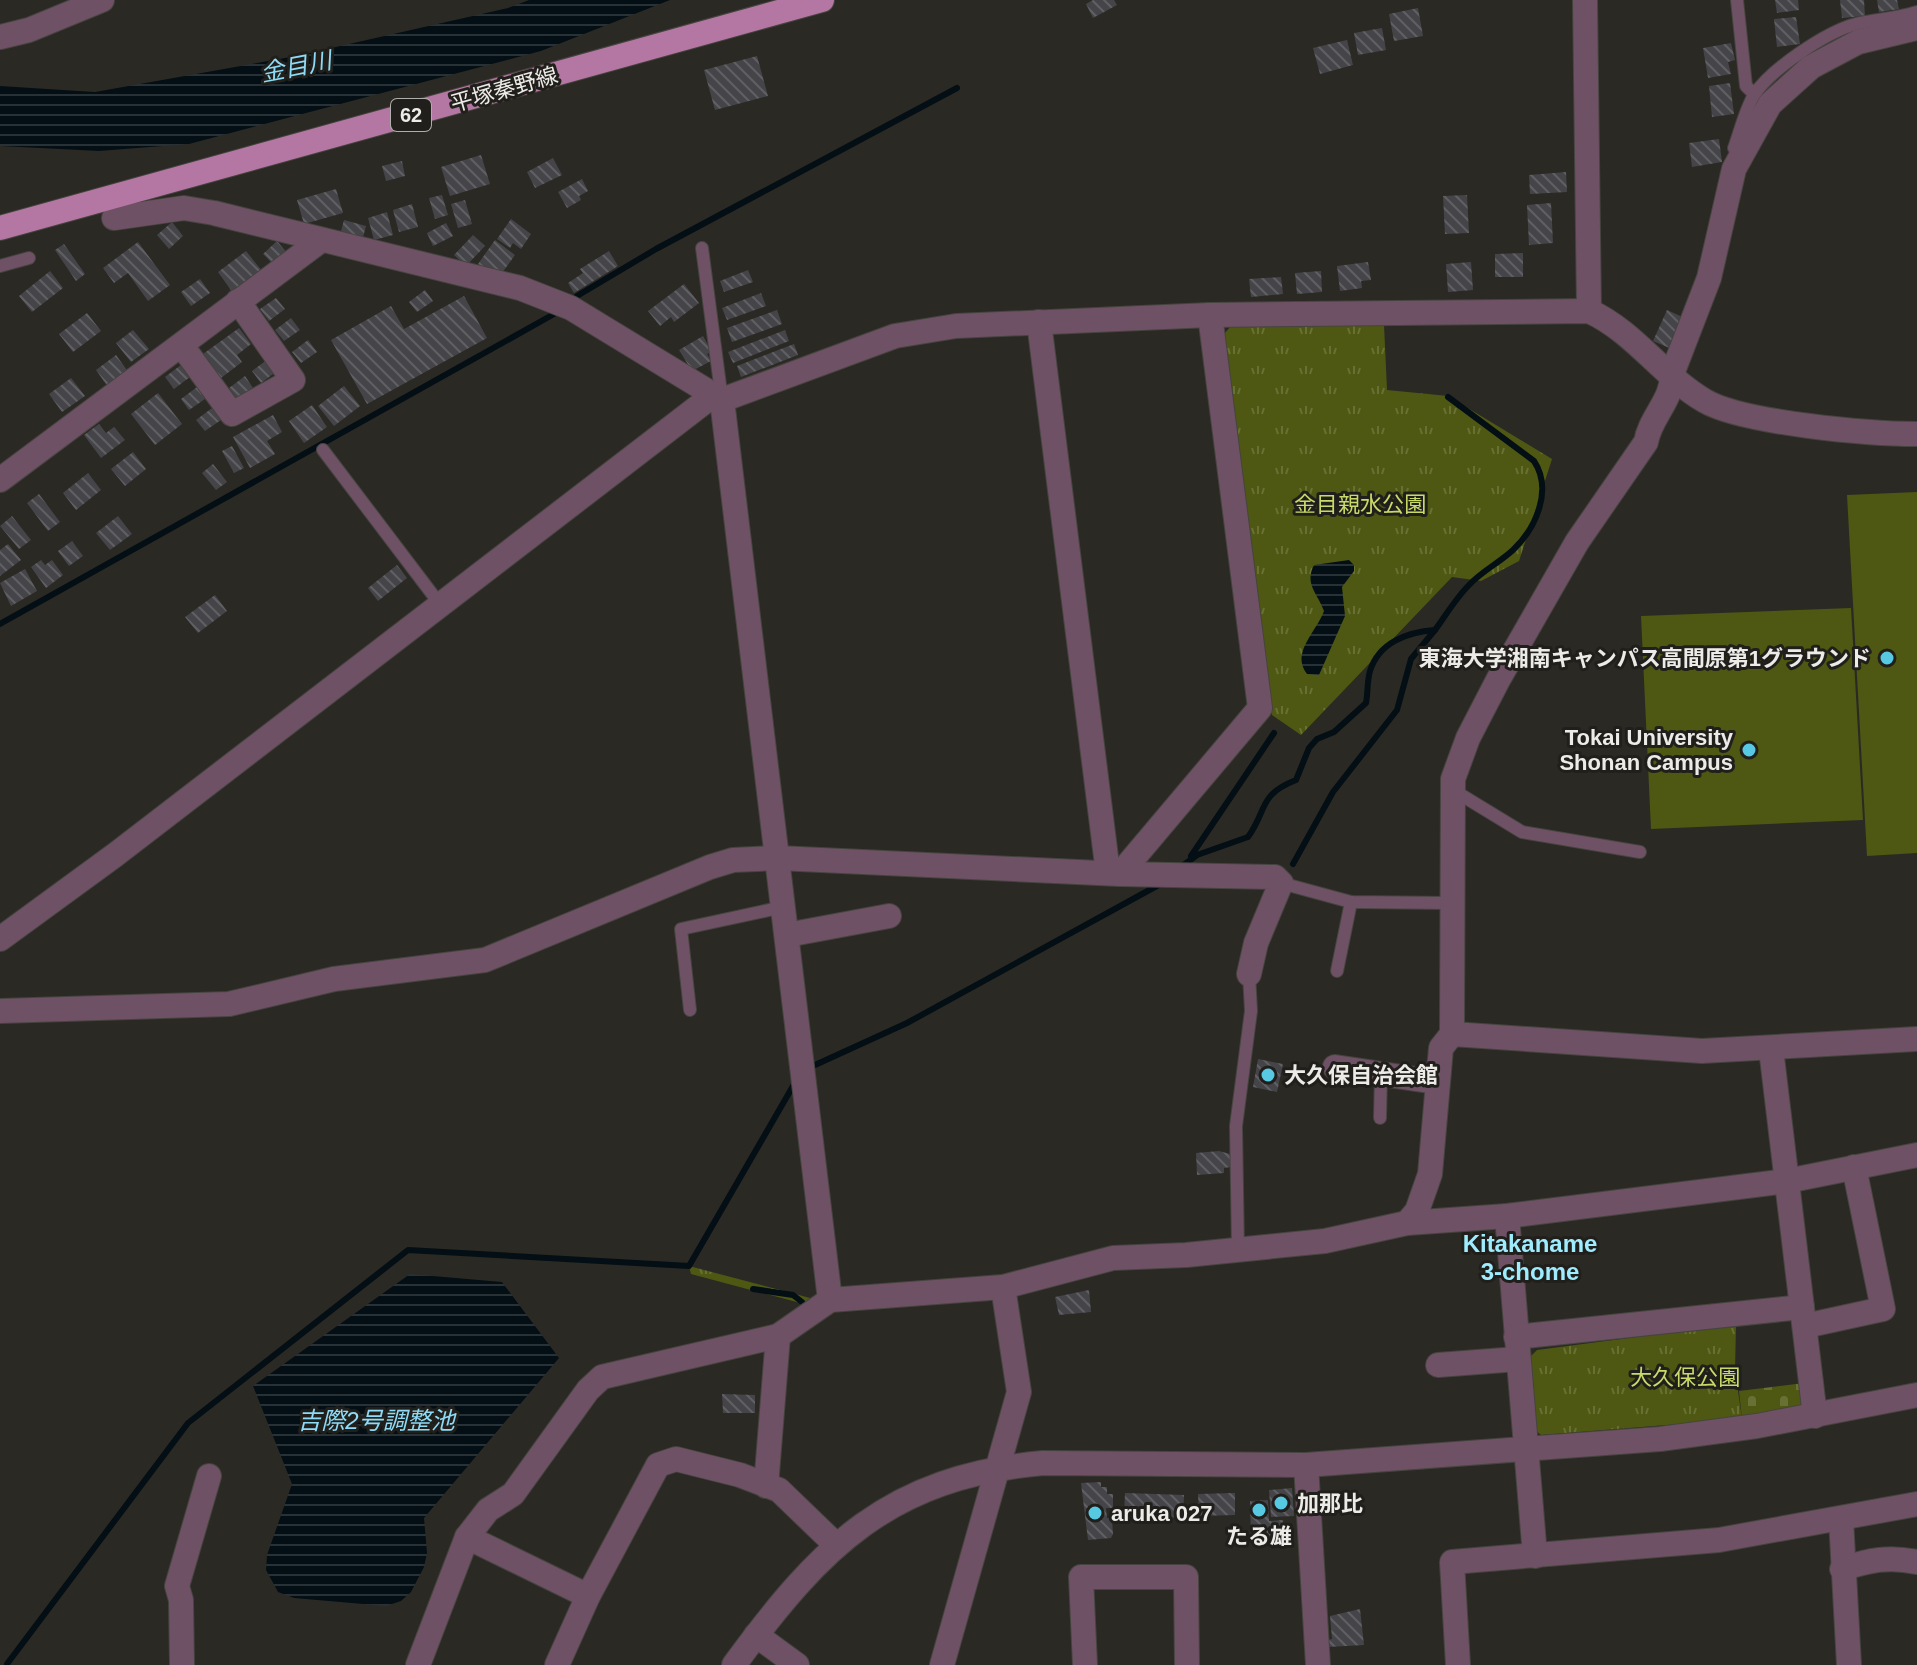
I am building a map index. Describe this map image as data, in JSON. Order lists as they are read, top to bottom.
{
  "streets": {
    "main road": ["平塚秦野線", "62"]
  },
  "districts": ["Kitakaname 3-chome"],
  "water": ["金目川", "吉際2号調整池"],
  "parks": ["金目親水公園", "大久保公園"],
  "places": [
    "東海大学湘南キャンパス高間原第1グラウンド",
    "Tokai University Shonan Campus",
    "大久保自治会館",
    "加那比",
    "たる雄",
    "aruka 027"
  ]
}
